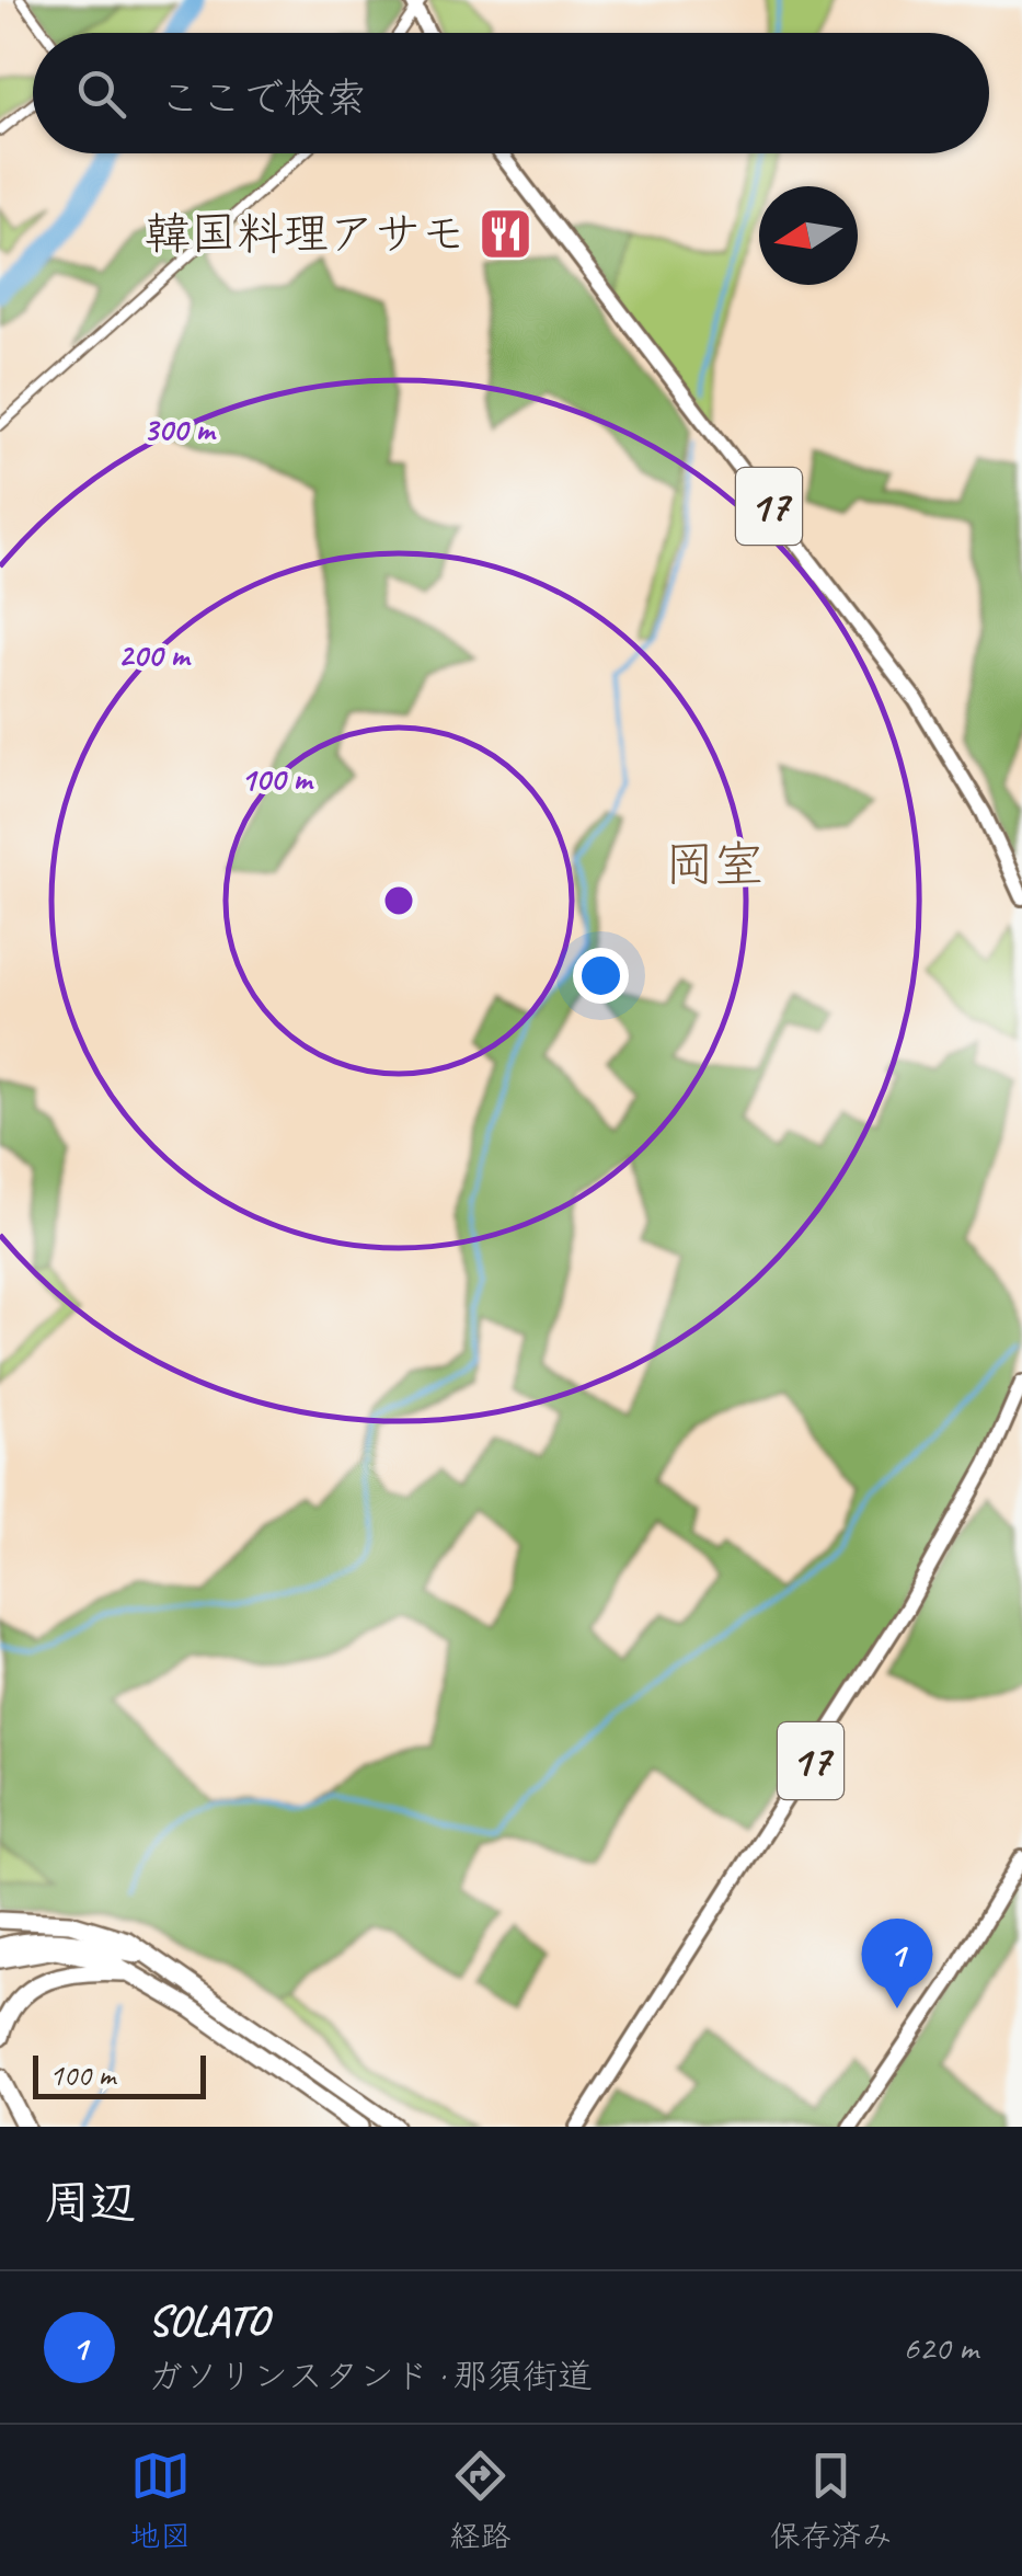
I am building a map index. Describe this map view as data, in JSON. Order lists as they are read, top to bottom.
{
  "streets": {
    "main road": ["17"]
  },
  "districts": ["岡室"],
  "places": {
    "restaurant": ["韓国料理アサモ"]
  },
  "scale_bar": "100 m",
  "north": "left",
  "page": {
    "search": "ここで検索",
    "pins": "1",
    "scale": "100 m",
    "heading": "周辺",
    "list": [
      {
        "mark": "1",
        "name": "SOLATO",
        "note": "ガソリンスタンド · 那須街道",
        "value": "620 m"
      }
    ],
    "nav": ["地図", "経路", "保存済み"]
  },
  "rings": ["300 m", "200 m", "100 m"]
}
